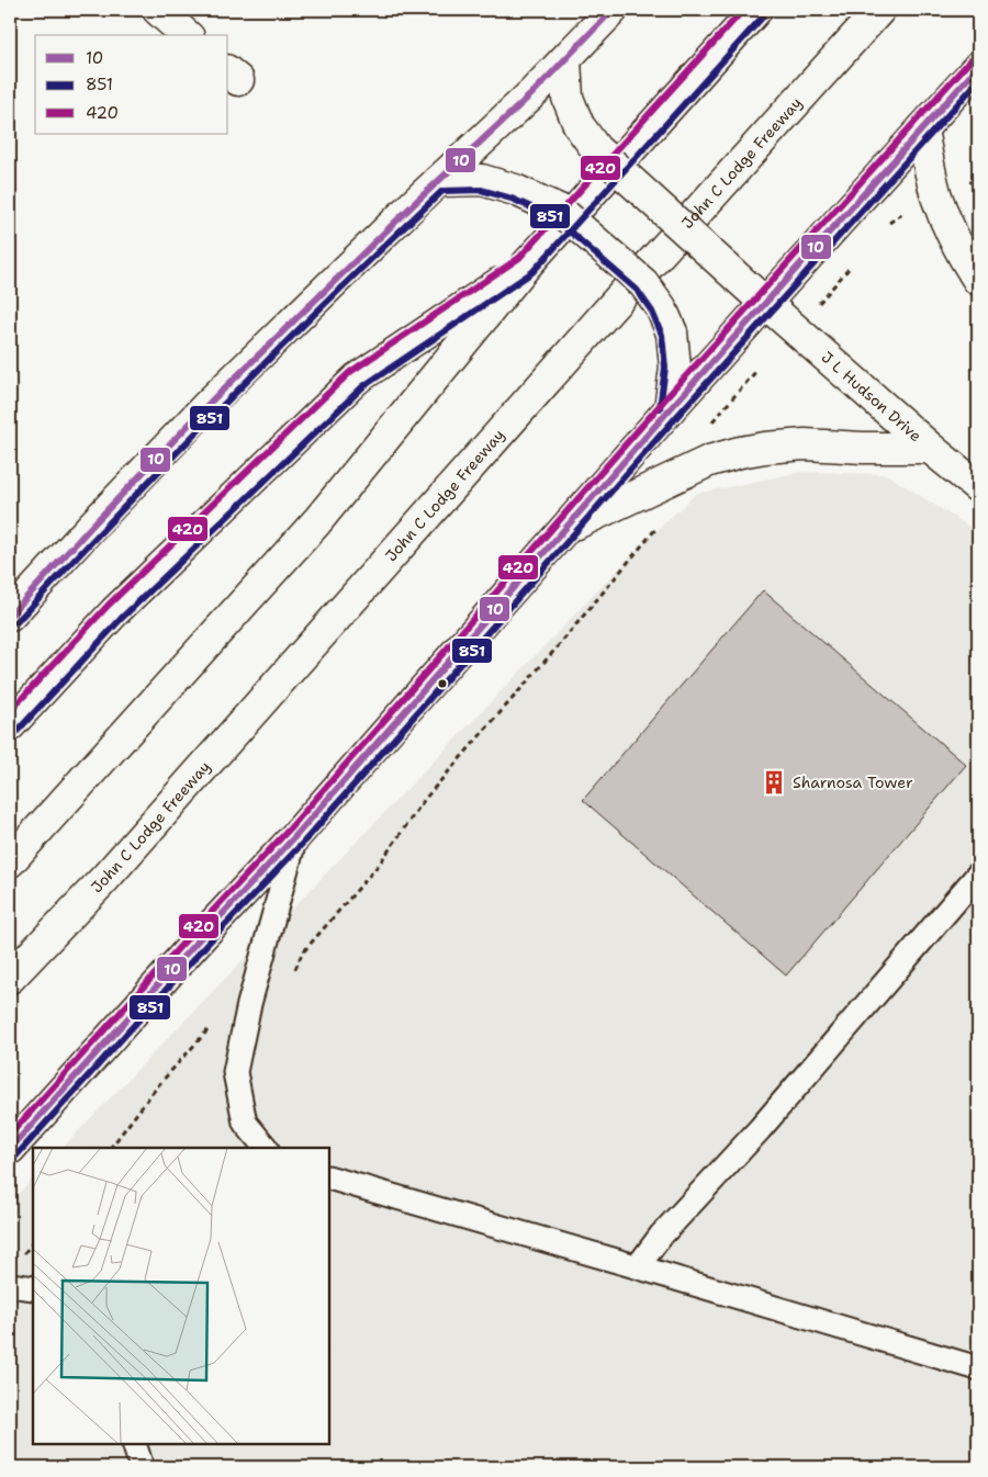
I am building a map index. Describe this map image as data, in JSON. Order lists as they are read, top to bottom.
{
  "streets": {
    "main road": ["John C Lodge Freeway", "J L Hudson Drive"]
  },
  "places": {
    "building": ["Sharnosa Tower"]
  },
  "lines": ["transit line 10", "transit line 420", "transit line 851"],
  "legend": ["10", "851", "420"]
}
